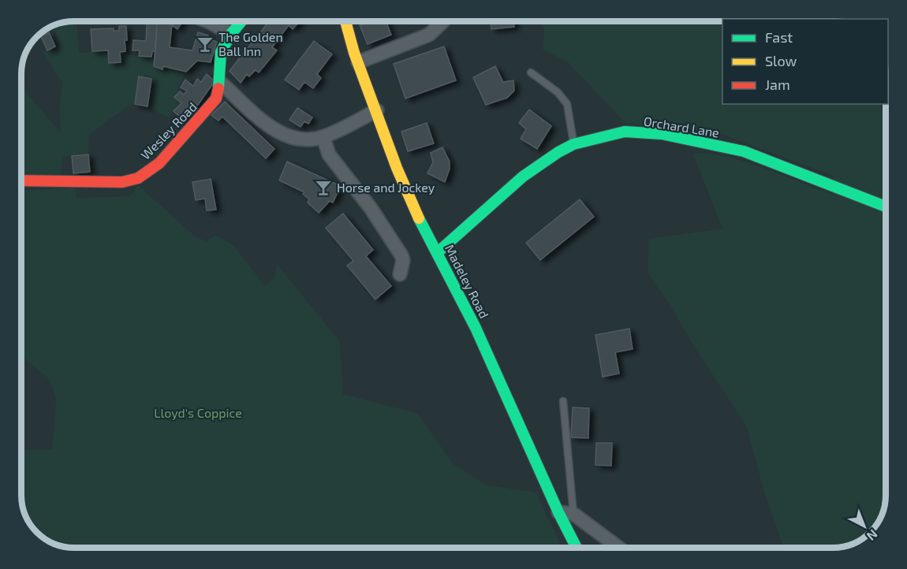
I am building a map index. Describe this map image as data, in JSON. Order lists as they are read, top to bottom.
{
  "streets": {
    "street": ["Orchard Lane", "Wesley Road", "Madeley Road"]
  },
  "crossings": [
    ["Orchard Lane", "Madeley Road"]
  ],
  "parks": ["Lloyd's Coppice"],
  "places": {
    "bar": ["The Golden Ball Inn", "Horse and Jockey"]
  },
  "legend": ["Fast", "Slow", "Jam"],
  "north": "bottom right"
}
